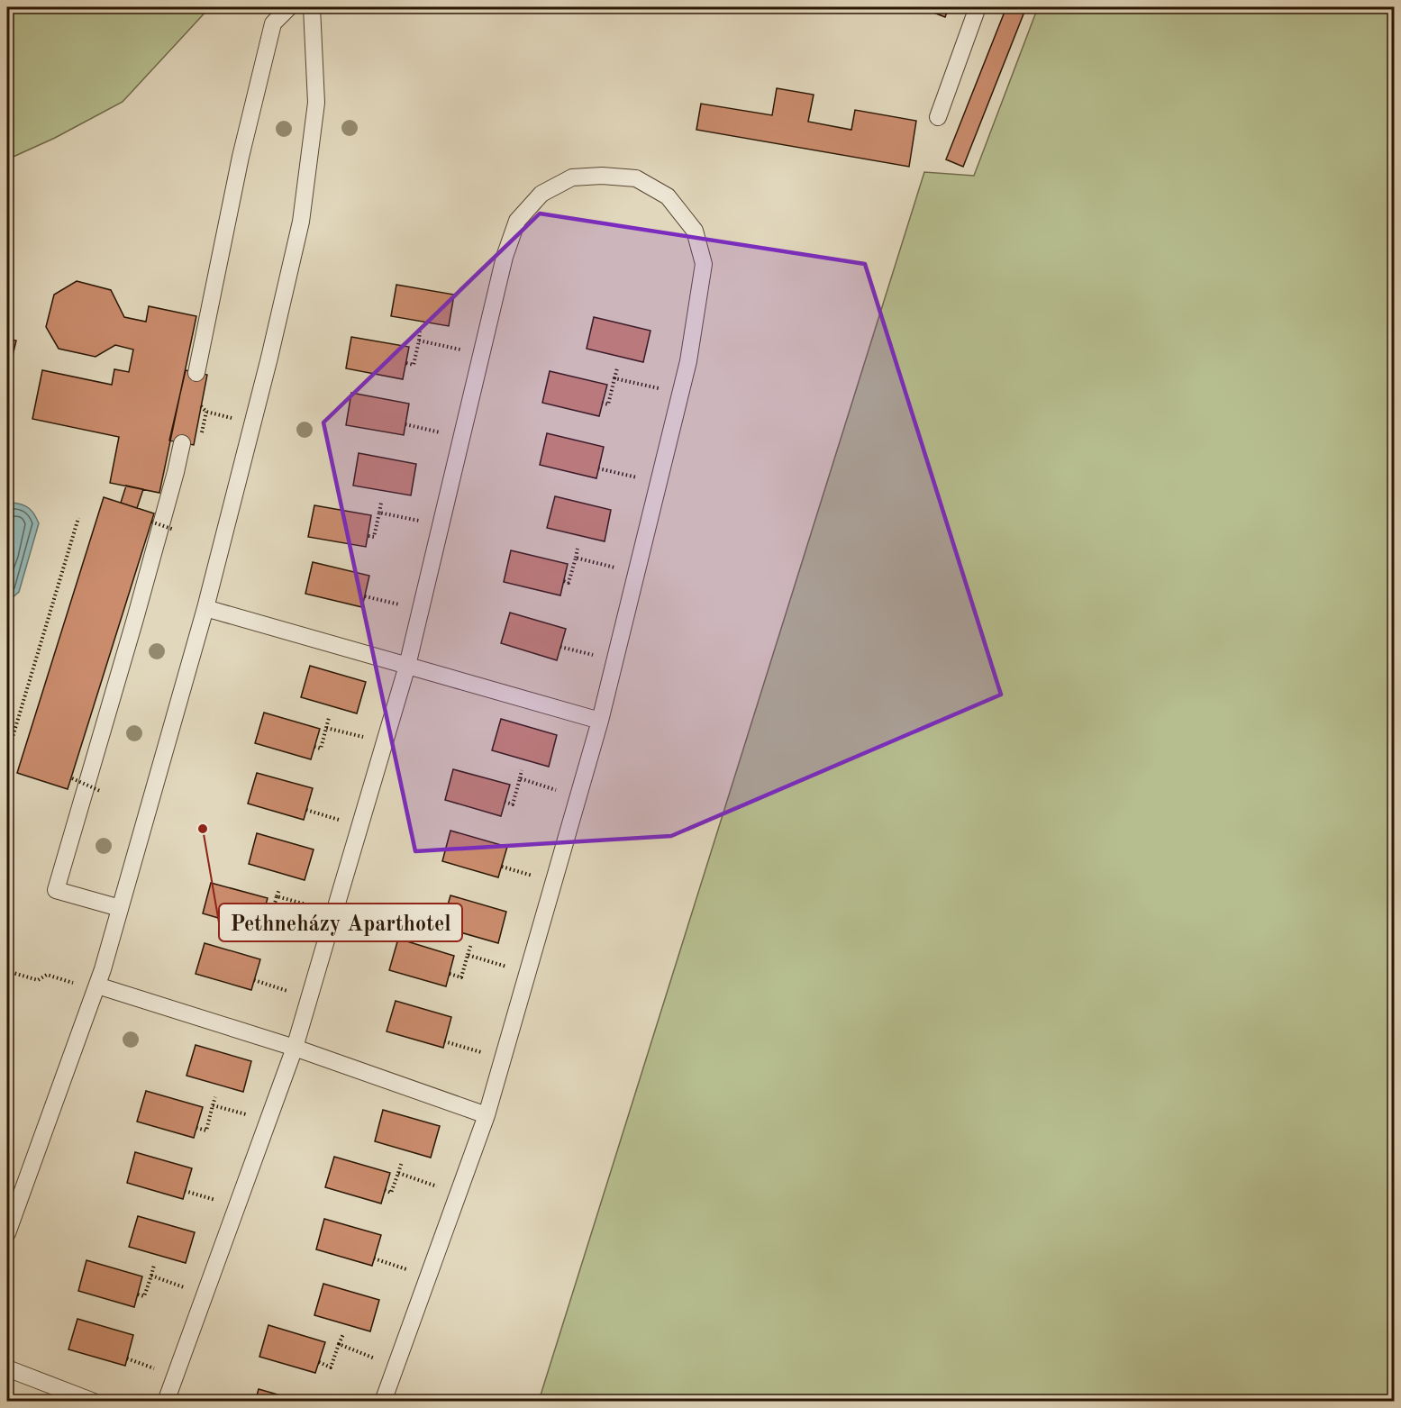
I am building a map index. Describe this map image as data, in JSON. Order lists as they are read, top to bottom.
{
  "places": ["Pethneházy Aparthotel"]
}
